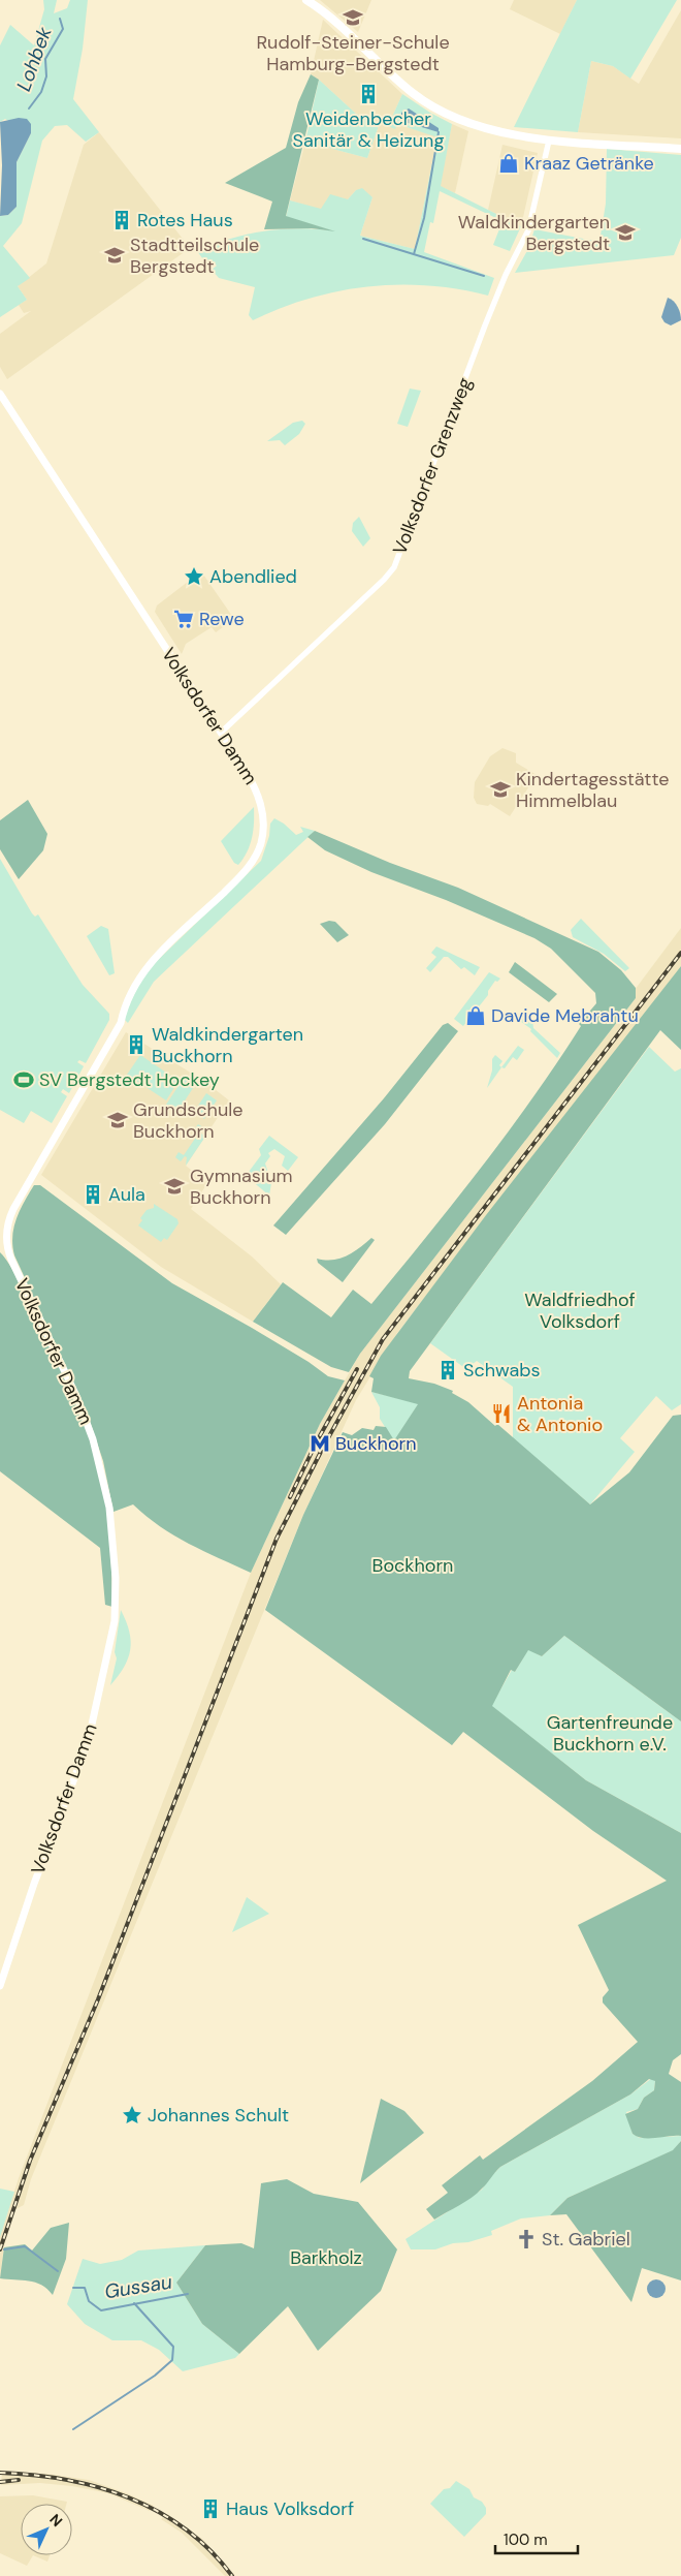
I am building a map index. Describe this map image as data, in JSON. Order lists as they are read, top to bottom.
{
  "streets": {
    "main road": ["Volksdorfer Damm"],
    "street": ["Volksdorfer Grenzweg"]
  },
  "crossings": [
    ["Volksdorfer Grenzweg", "Volksdorfer Damm"]
  ],
  "water": ["Lohbek", "Gussau"],
  "parks": [
    "Waldfriedhof Volksdorf",
    "Bockhorn",
    "Gartenfreunde Buckhorn e.V.",
    "Barkholz"
  ],
  "places": {
    "school or university": [
      "Rudolf-Steiner-Schule Hamburg-Bergstedt",
      "Waldkindergarten Bergstedt",
      "Stadtteilschule Bergstedt",
      "Kindertagesstätte Himmelblau",
      "Grundschule Buckhorn",
      "Gymnasium Buckhorn"
    ],
    "building": [
      "Weidenbecher Sanitär & Heizung",
      "Rotes Haus",
      "Waldkindergarten Buckhorn",
      "Aula",
      "Schwabs",
      "Haus Volksdorf"
    ],
    "shop": ["Kraaz Getränke", "Davide Mebrahtu"],
    "place": ["Abendlied", "Johannes Schult"],
    "supermarket": ["Rewe"],
    "sports": ["SV Bergstedt Hockey"],
    "restaurant": ["Antonia & Antonio"],
    "metro station": ["Buckhorn"],
    "church": ["St. Gabriel"]
  },
  "scale_bar": "100 m",
  "north": "top right"
}
